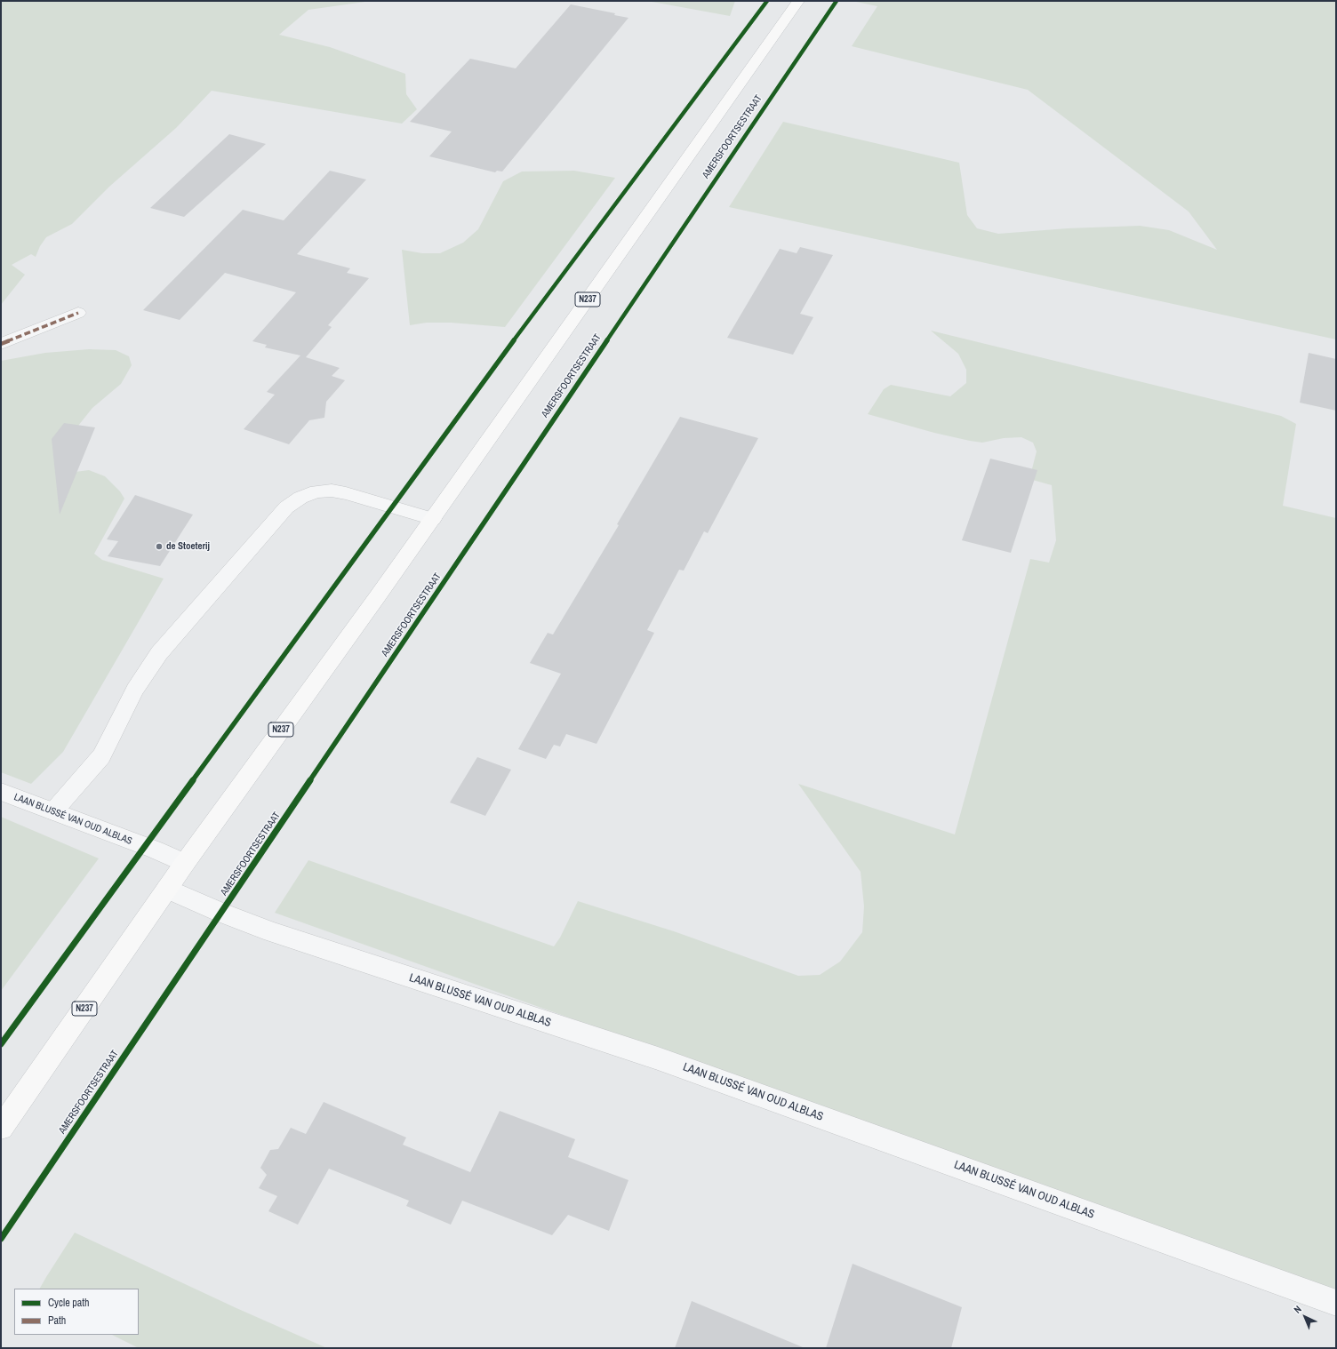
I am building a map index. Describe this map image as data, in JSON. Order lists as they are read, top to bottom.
{
  "streets": {
    "main road": ["N237"],
    "street": ["LAAN BLUSSÉ VAN OUD ALBLAS"],
    "cycle path": ["AMERSFOORTSESTRAAT"]
  },
  "crossings": [
    ["N237", "LAAN BLUSSÉ VAN OUD ALBLAS"]
  ],
  "places": ["de Stoeterij"],
  "legend": ["Cycle path", "Path"],
  "north": "top left"
}
